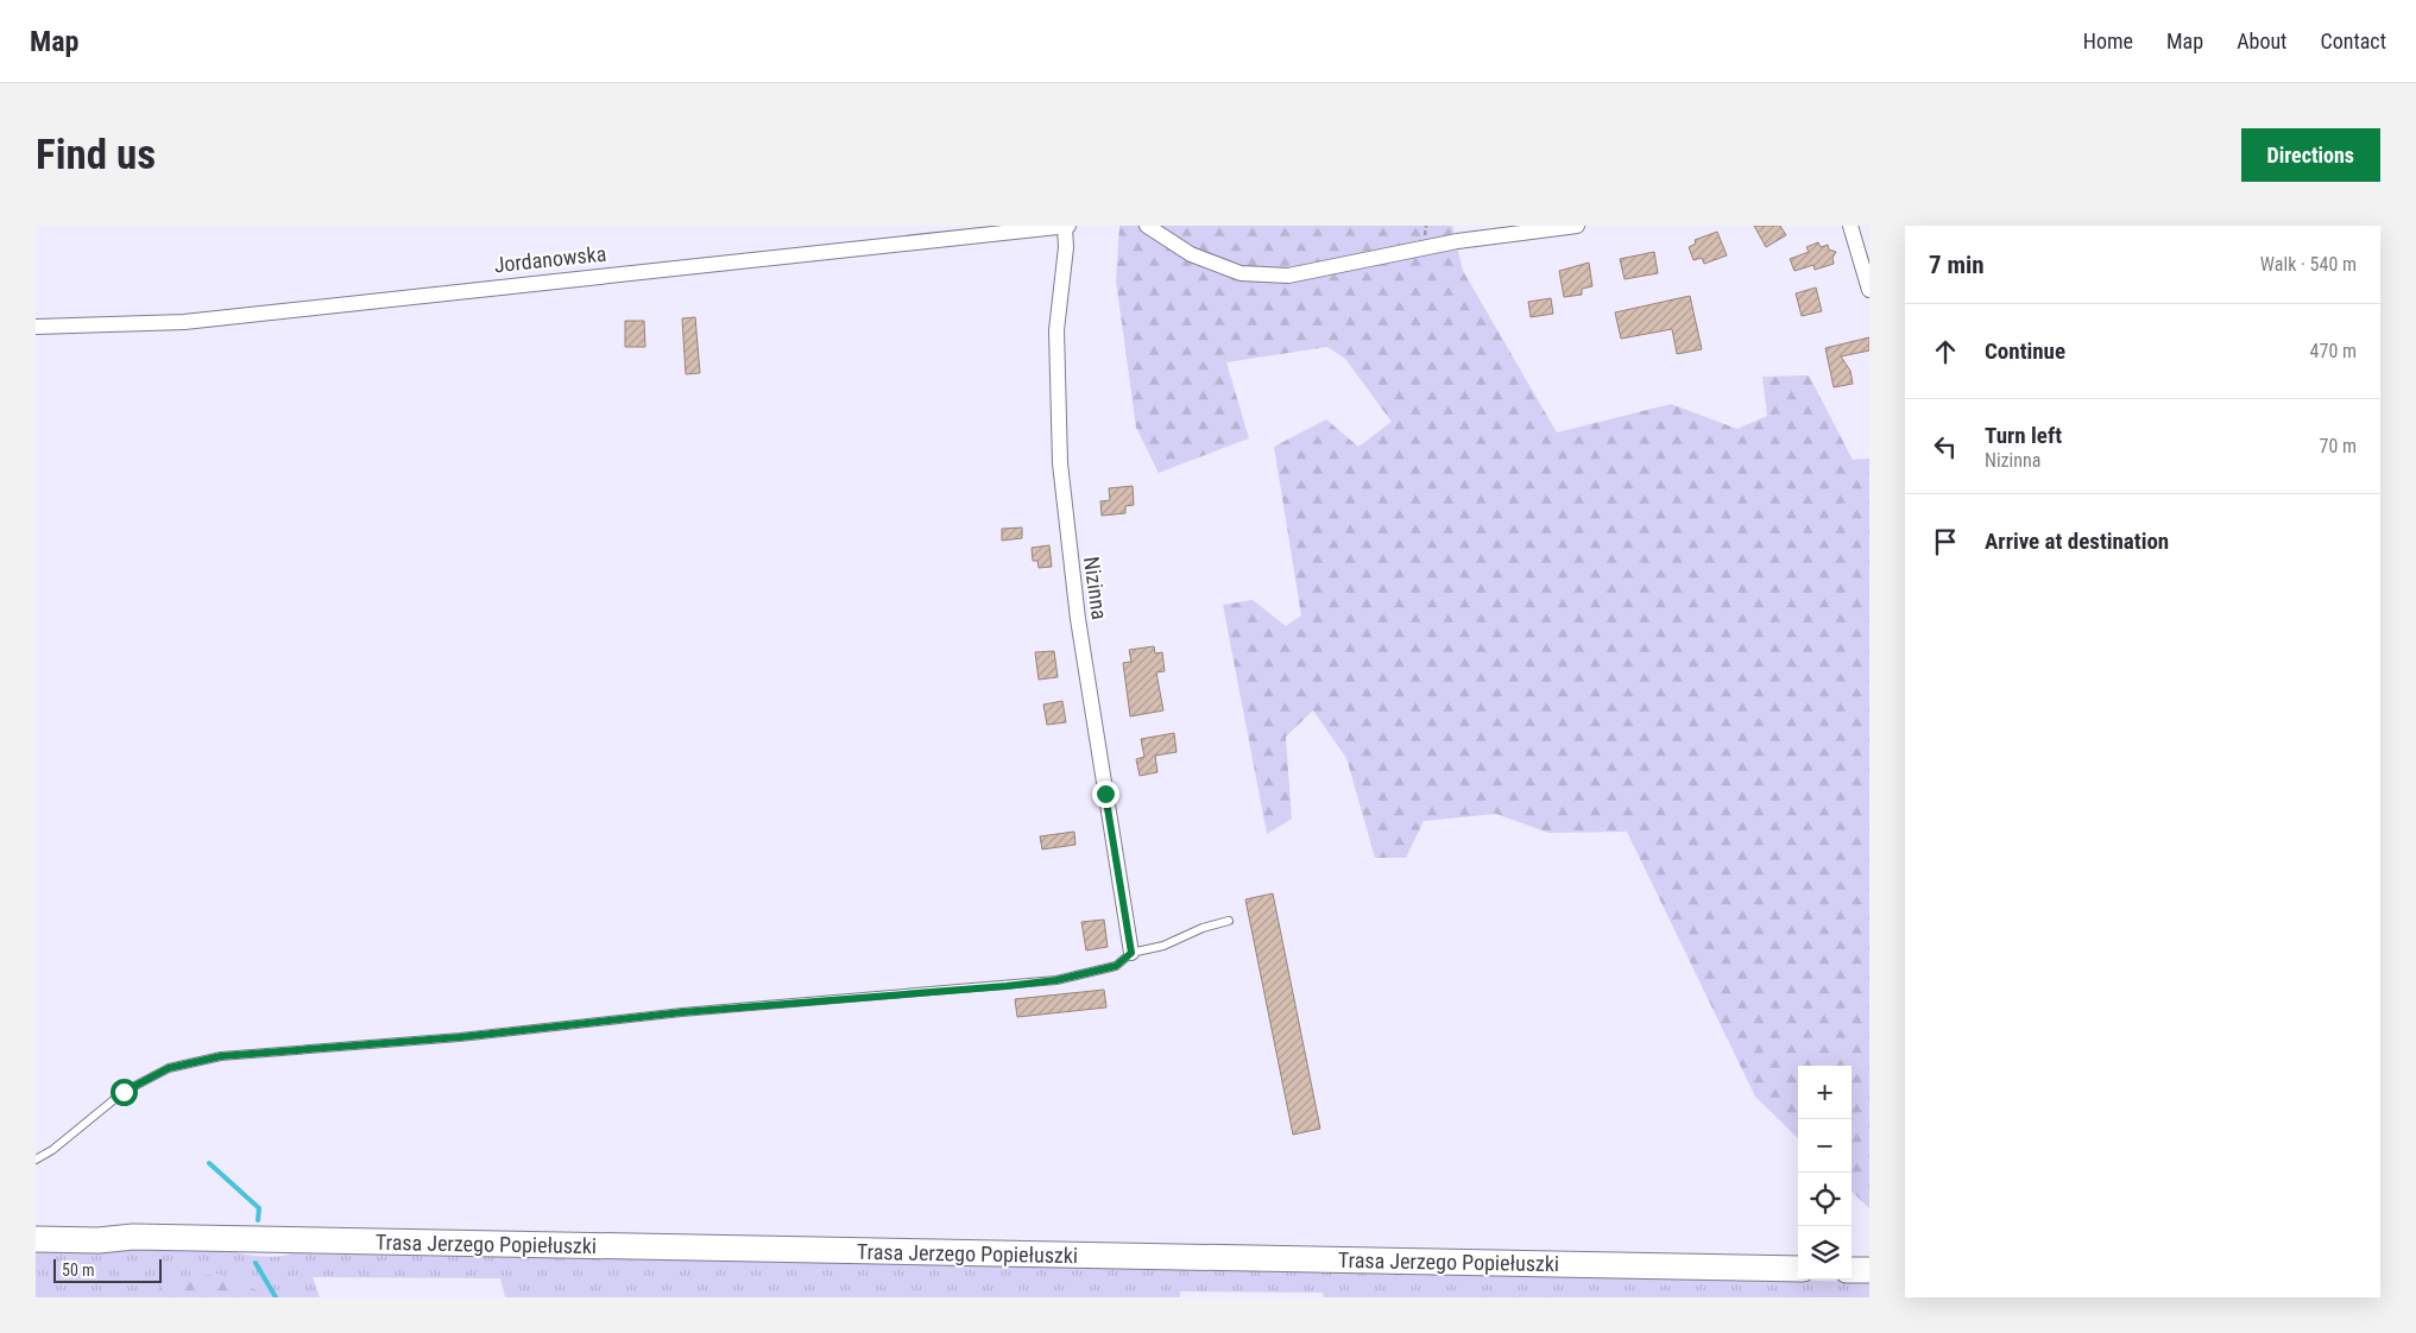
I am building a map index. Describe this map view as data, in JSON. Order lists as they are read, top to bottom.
{
  "streets": {
    "main road": ["Trasa Jerzego Popiełuszki"],
    "street": ["Jordanowska", "Nizinna"]
  },
  "crossings": [
    ["Jordanowska", "Nizinna"]
  ],
  "scale_bar": "50 m",
  "page": {
    "header": "Map",
    "nav": [
      "Home",
      "Map",
      "About",
      "Contact"
    ],
    "buttons": "Directions",
    "title": "Find us",
    "heading": ["7 min", "Walk · 540 m"],
    "list": [
      ["Continue", "470 m"],
      ["Turn left", "Nizinna", "70 m"],
      "Arrive at destination"
    ],
    "map_buttons": ["+", "−"],
    "scale": "50 m"
  }
}
